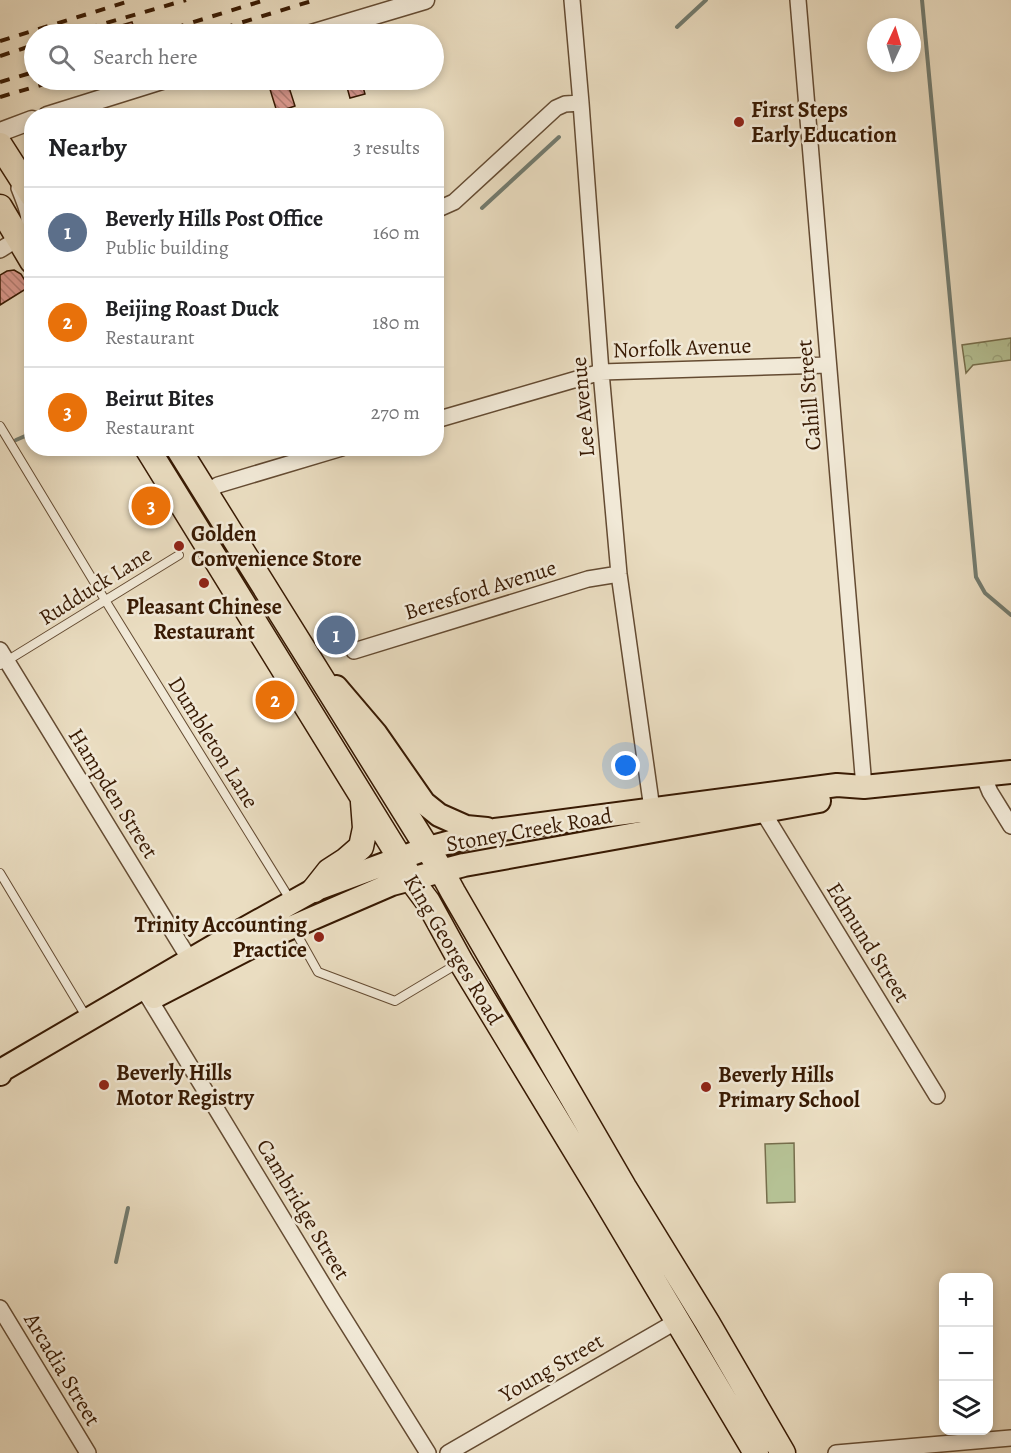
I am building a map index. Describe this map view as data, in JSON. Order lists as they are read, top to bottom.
{
  "streets": {
    "highway": ["King Georges Road"],
    "main road": ["Stoney Creek Road"],
    "street": [
      "Norfolk Avenue",
      "Cahill Street",
      "Lee Avenue",
      "Beresford Avenue",
      "Hampden Street",
      "Edmund Street",
      "Cambridge Street",
      "Young Street",
      "Arcadia Street"
    ],
    "lane": ["Rudduck Lane", "Dumbleton Lane"]
  },
  "crossings": [
    ["Norfolk Avenue", "Cahill Street"],
    ["Norfolk Avenue", "Lee Avenue"],
    ["Cahill Street", "Stoney Creek Road"],
    ["Lee Avenue", "Beresford Avenue"],
    ["Lee Avenue", "Stoney Creek Road"],
    ["Rudduck Lane", "Dumbleton Lane"],
    ["Rudduck Lane", "Hampden Street"],
    ["Dumbleton Lane", "Stoney Creek Road"],
    ["Hampden Street", "Stoney Creek Road"],
    ["Stoney Creek Road", "Edmund Street"],
    ["Stoney Creek Road", "King Georges Road"],
    ["Stoney Creek Road", "Cambridge Street"],
    ["King Georges Road", "Young Street"]
  ],
  "places": [
    "First Steps Early Education",
    "Golden Convenience Store",
    "Pleasant Chinese Restaurant",
    "Trinity Accounting Practice",
    "Beverly Hills Motor Registry",
    "Beverly Hills Primary School"
  ],
  "north": "top",
  "page": {
    "search": "Search here",
    "heading": ["Nearby", "3 results"],
    "list": [
      {
        "mark": "1",
        "name": "Beverly Hills Post Office",
        "note": "Public building",
        "value": "160 m"
      },
      {
        "mark": "2",
        "name": "Beijing Roast Duck",
        "note": "Restaurant",
        "value": "180 m"
      },
      {
        "mark": "3",
        "name": "Beirut Bites",
        "note": "Restaurant",
        "value": "270 m"
      }
    ],
    "pins": ["3", "1", "2"],
    "map_buttons": ["+", "−"]
  }
}
